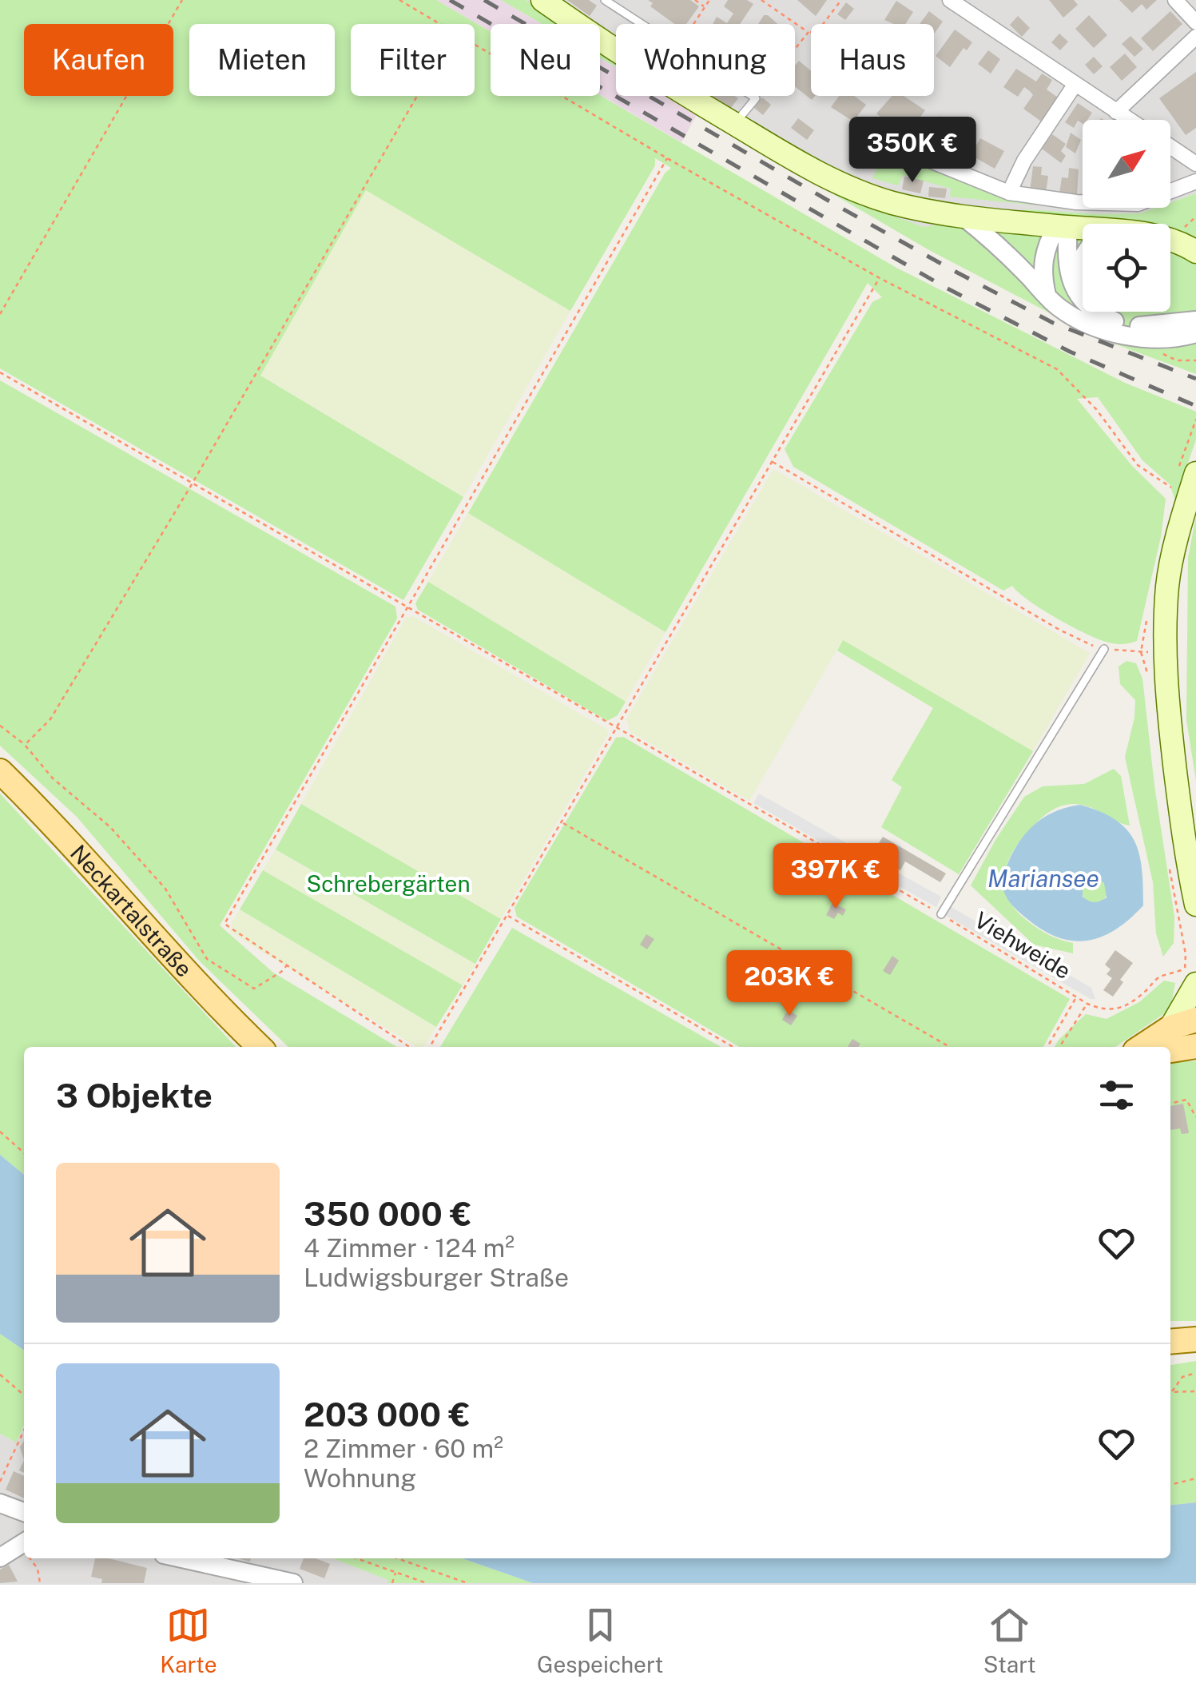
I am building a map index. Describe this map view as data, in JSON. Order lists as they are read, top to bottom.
{
  "streets": {
    "main road": ["Neckartalstraße"],
    "path": ["Viehweide"]
  },
  "water": ["Mariansee"],
  "parks": ["Schrebergärten"],
  "north": "top right",
  "page": {
    "chip": [
      "Kaufen",
      "Mieten",
      "Filter",
      "Neu",
      "Wohnung",
      "Haus"
    ],
    "price": ["350K €", "397K €", "203K €"],
    "heading": "3 Objekte",
    "list": [
      {
        "name": "350 000 €",
        "note": "4 Zimmer · 124 m² · Ludwigsburger Straße"
      },
      {
        "name": "203 000 €",
        "note": "2 Zimmer · 60 m² · Wohnung"
      }
    ],
    "tabs": ["Karte", "Gespeichert", "Start"]
  }
}
